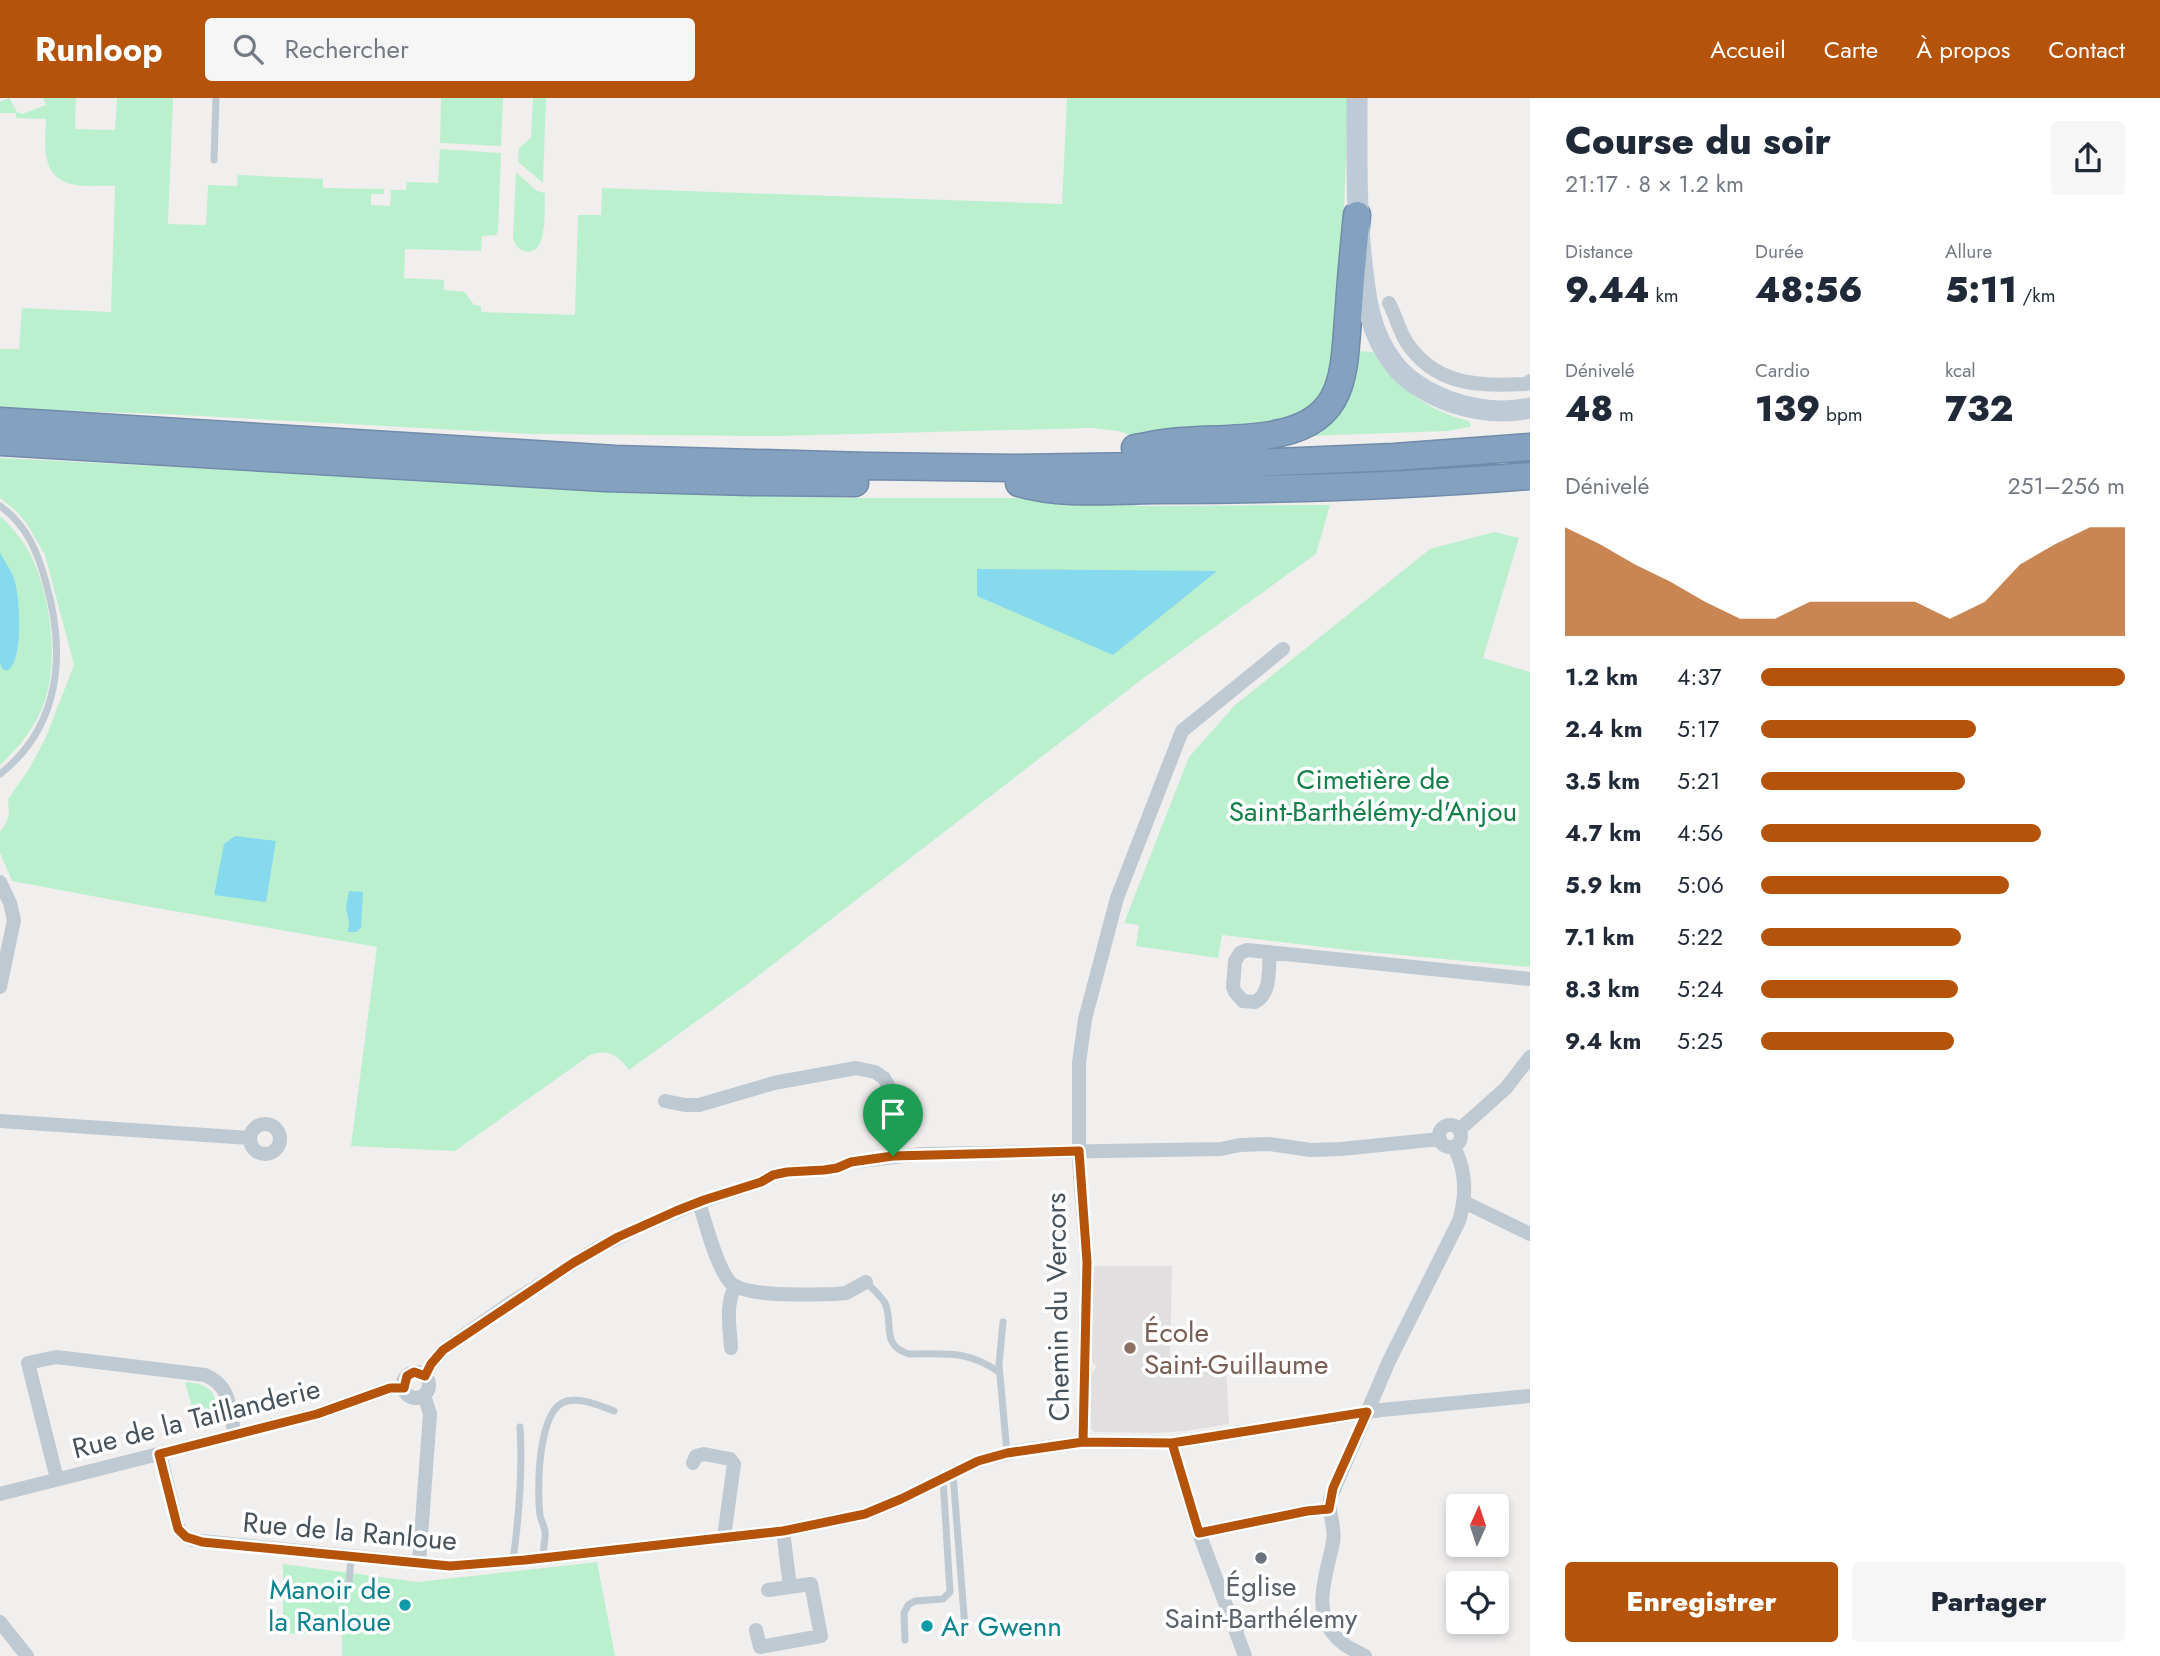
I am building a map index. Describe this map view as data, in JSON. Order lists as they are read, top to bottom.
{
  "streets": {
    "street": ["Chemin du Vercors", "Rue de la Taillanderie", "Rue de la Ranloue"]
  },
  "crossings": [
    ["Chemin du Vercors", "Rue de la Taillanderie"],
    ["Chemin du Vercors", "Rue de la Ranloue"],
    ["Rue de la Taillanderie", "Rue de la Ranloue"]
  ],
  "parks": ["Cimetière de Saint-Barthélémy-d'Anjou"],
  "places": [
    "École Saint-Guillaume",
    "Église Saint-Barthélemy",
    "Manoir de la Ranloue",
    "Ar Gwenn"
  ],
  "north": "top",
  "page": {
    "header": "Runloop",
    "search": "Rechercher",
    "nav": [
      "Accueil",
      "Carte",
      "À propos",
      "Contact"
    ],
    "heading": ["Course du soir", "21:17 · 8 × 1.2 km"],
    "stats": [
      ["Distance", "9.44 km"],
      ["Durée", "48:56"],
      ["Allure", "5:11 /km"],
      ["Dénivelé", "48 m"],
      ["Cardio", "139 bpm"],
      ["kcal", "732"]
    ],
    "chart": ["Dénivelé", "251–256 m"],
    "list": [
      {
        "name": "1.2 km",
        "note": "4:37"
      },
      {
        "name": "2.4 km",
        "note": "5:17"
      },
      {
        "name": "3.5 km",
        "note": "5:21"
      },
      {
        "name": "4.7 km",
        "note": "4:56"
      },
      {
        "name": "5.9 km",
        "note": "5:06"
      },
      {
        "name": "7.1 km",
        "note": "5:22"
      },
      {
        "name": "8.3 km",
        "note": "5:24"
      },
      {
        "name": "9.4 km",
        "note": "5:25"
      }
    ],
    "buttons": ["Enregistrer", "Partager"]
  }
}
